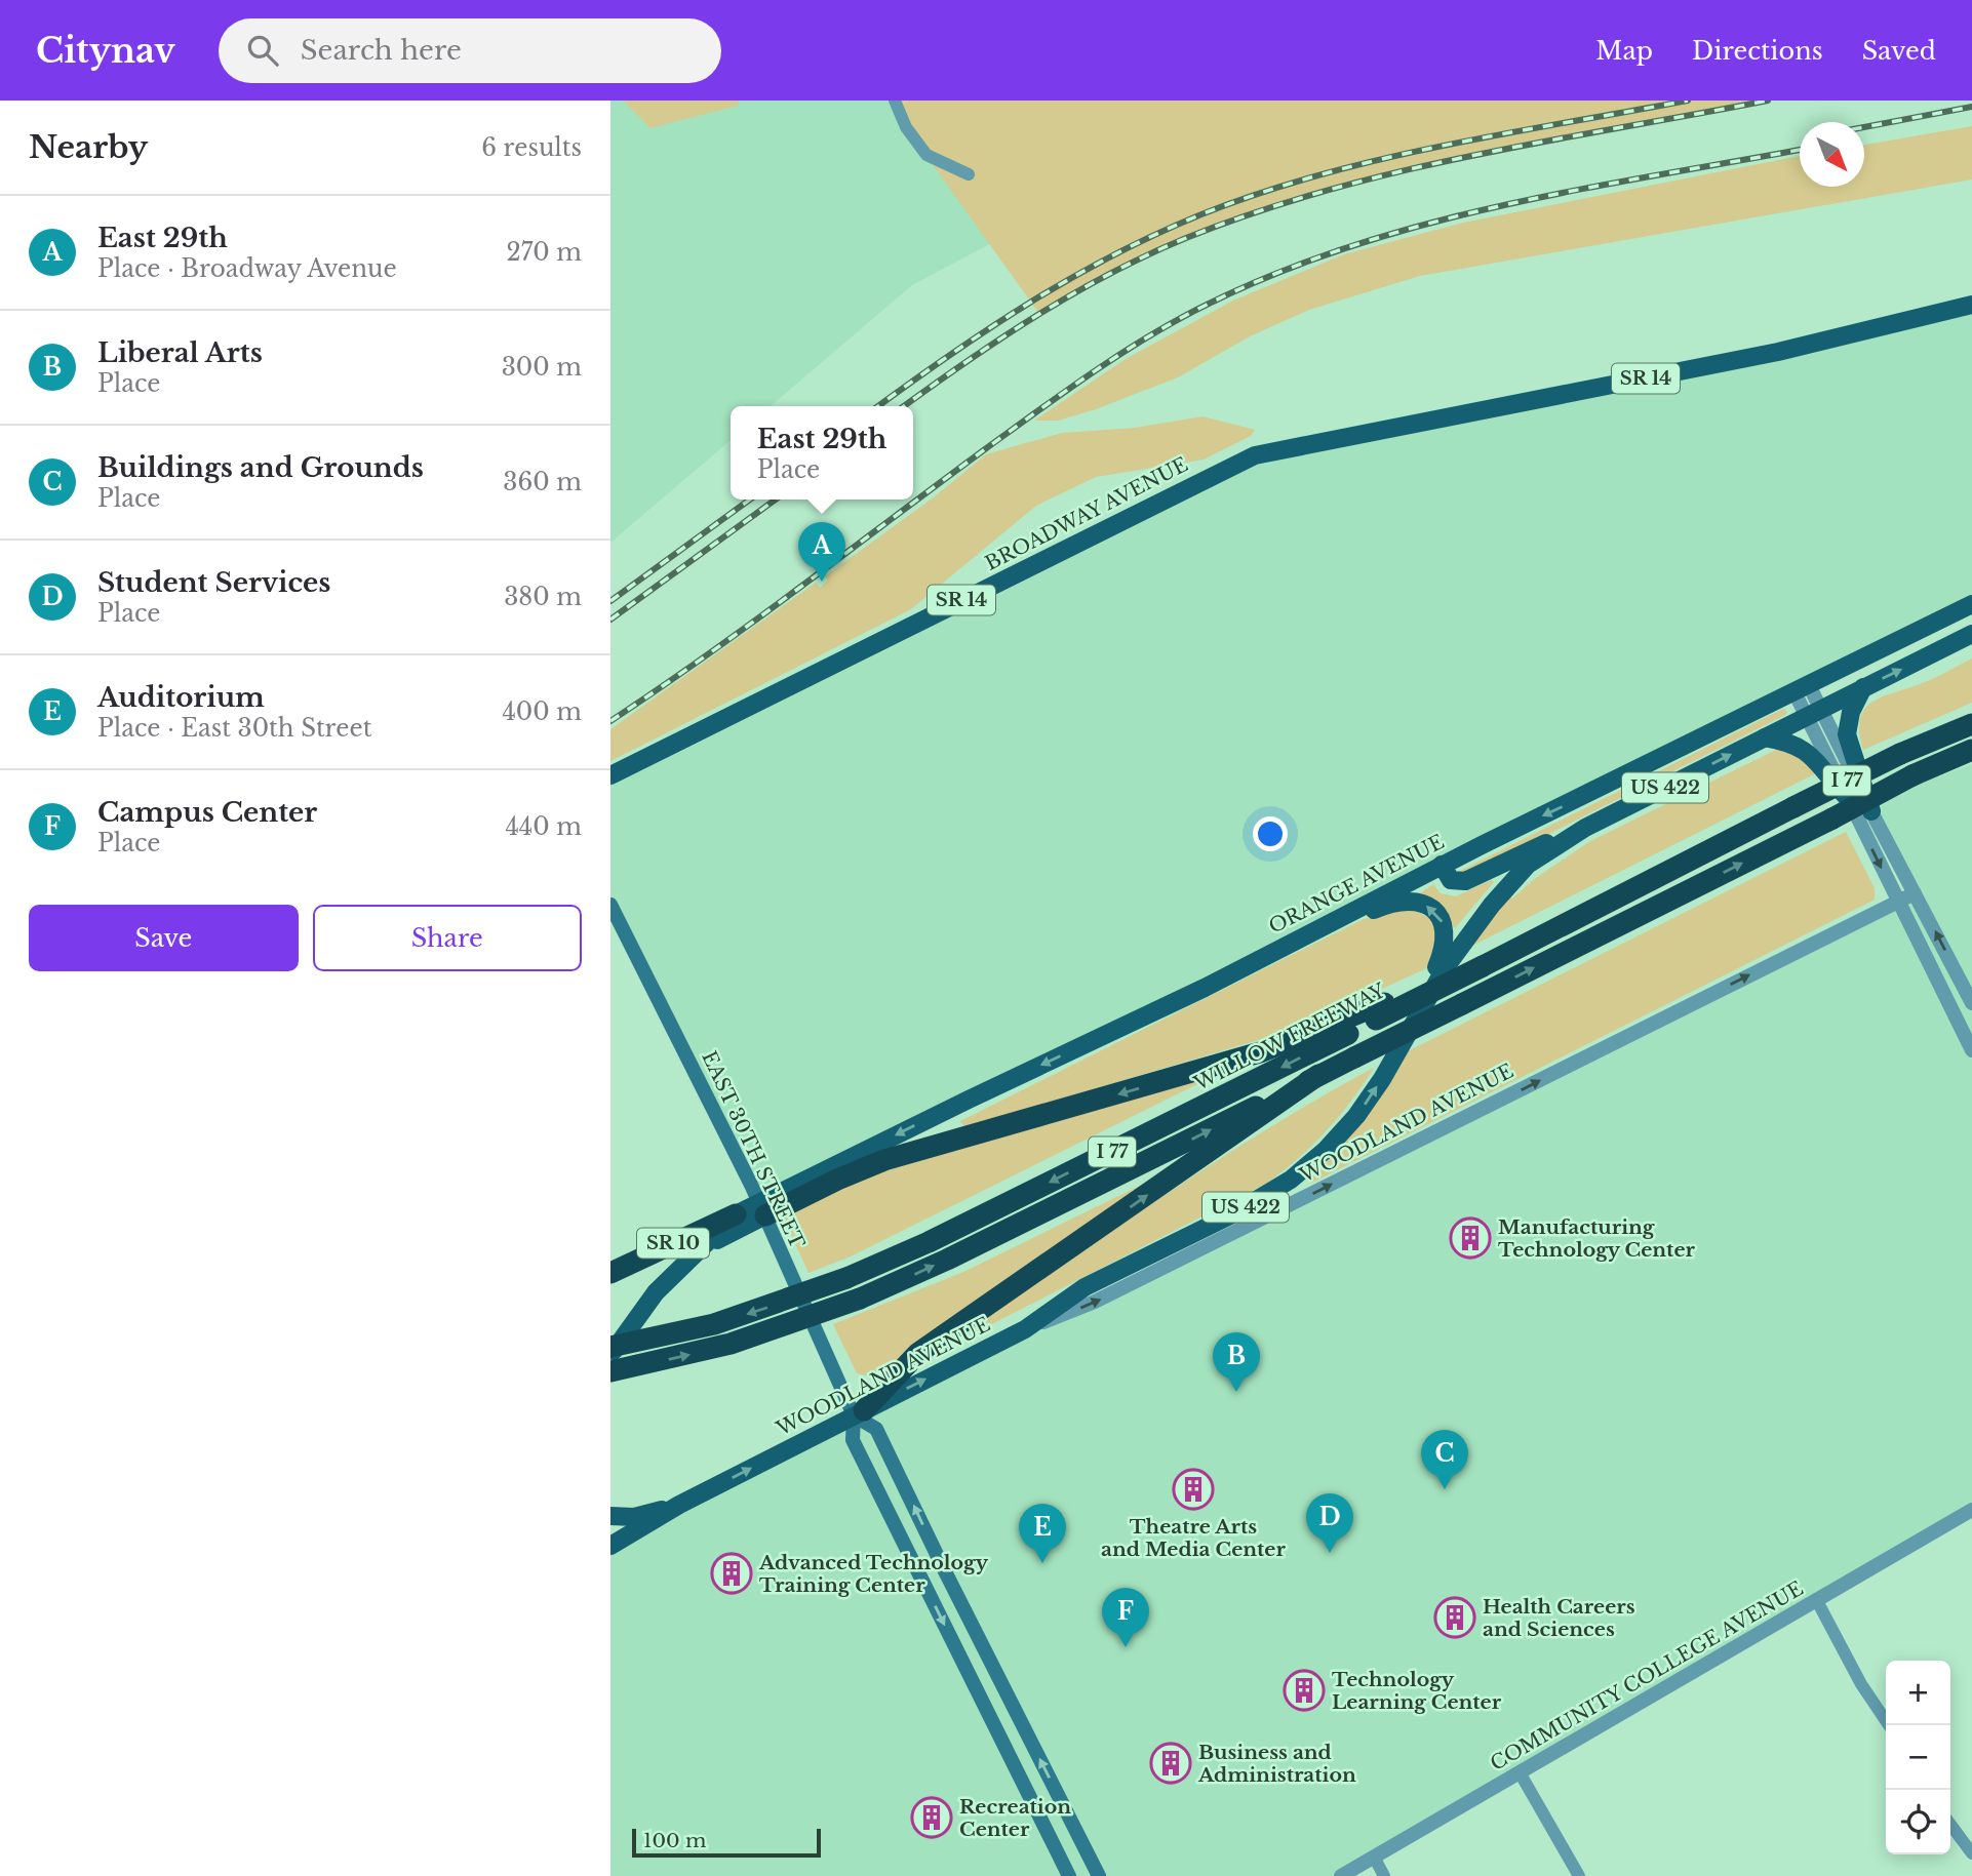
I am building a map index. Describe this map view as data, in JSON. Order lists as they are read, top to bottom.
{
  "streets": {
    "highway": ["I 77", "WILLOW FREEWAY", "SR 10"],
    "main road": [
      "SR 14",
      "BROADWAY AVENUE",
      "US 422",
      "ORANGE AVENUE",
      "WOODLAND AVENUE",
      "EAST 30TH STREET"
    ],
    "street": ["COMMUNITY COLLEGE AVENUE"]
  },
  "crossings": [
    ["I 77", "WILLOW FREEWAY"],
    ["US 422", "ORANGE AVENUE"],
    ["US 422", "WOODLAND AVENUE"],
    ["US 422", "EAST 30TH STREET"],
    ["US 422", "SR 10"],
    ["ORANGE AVENUE", "EAST 30TH STREET"],
    ["WOODLAND AVENUE", "EAST 30TH STREET"]
  ],
  "one_way": ["WOODLAND AVENUE"],
  "places": {
    "building": [
      "Manufacturing Technology Center",
      "Theatre Arts and Media Center",
      "Advanced Technology Training Center",
      "Health Careers and Sciences",
      "Technology Learning Center",
      "Business and Administration",
      "Recreation Center"
    ]
  },
  "scale_bar": "100 m",
  "north": "bottom right",
  "page": {
    "header": "Citynav",
    "search": "Search here",
    "nav": ["Map", "Directions", "Saved"],
    "heading": ["Nearby", "6 results"],
    "list": [
      {
        "mark": "A",
        "name": "East 29th",
        "note": "Place · Broadway Avenue",
        "value": "270 m"
      },
      {
        "mark": "B",
        "name": "Liberal Arts",
        "note": "Place",
        "value": "300 m"
      },
      {
        "mark": "C",
        "name": "Buildings and Grounds",
        "note": "Place",
        "value": "360 m"
      },
      {
        "mark": "D",
        "name": "Student Services",
        "note": "Place",
        "value": "380 m"
      },
      {
        "mark": "E",
        "name": "Auditorium",
        "note": "Place · East 30th Street",
        "value": "400 m"
      },
      {
        "mark": "F",
        "name": "Campus Center",
        "note": "Place",
        "value": "440 m"
      }
    ],
    "popup": ["East 29th", "Place"],
    "pins": [
      "A",
      "B",
      "C",
      "D",
      "E",
      "F"
    ],
    "buttons": ["Save", "Share"],
    "map_buttons": ["+", "−"],
    "scale": "100 m"
  }
}
